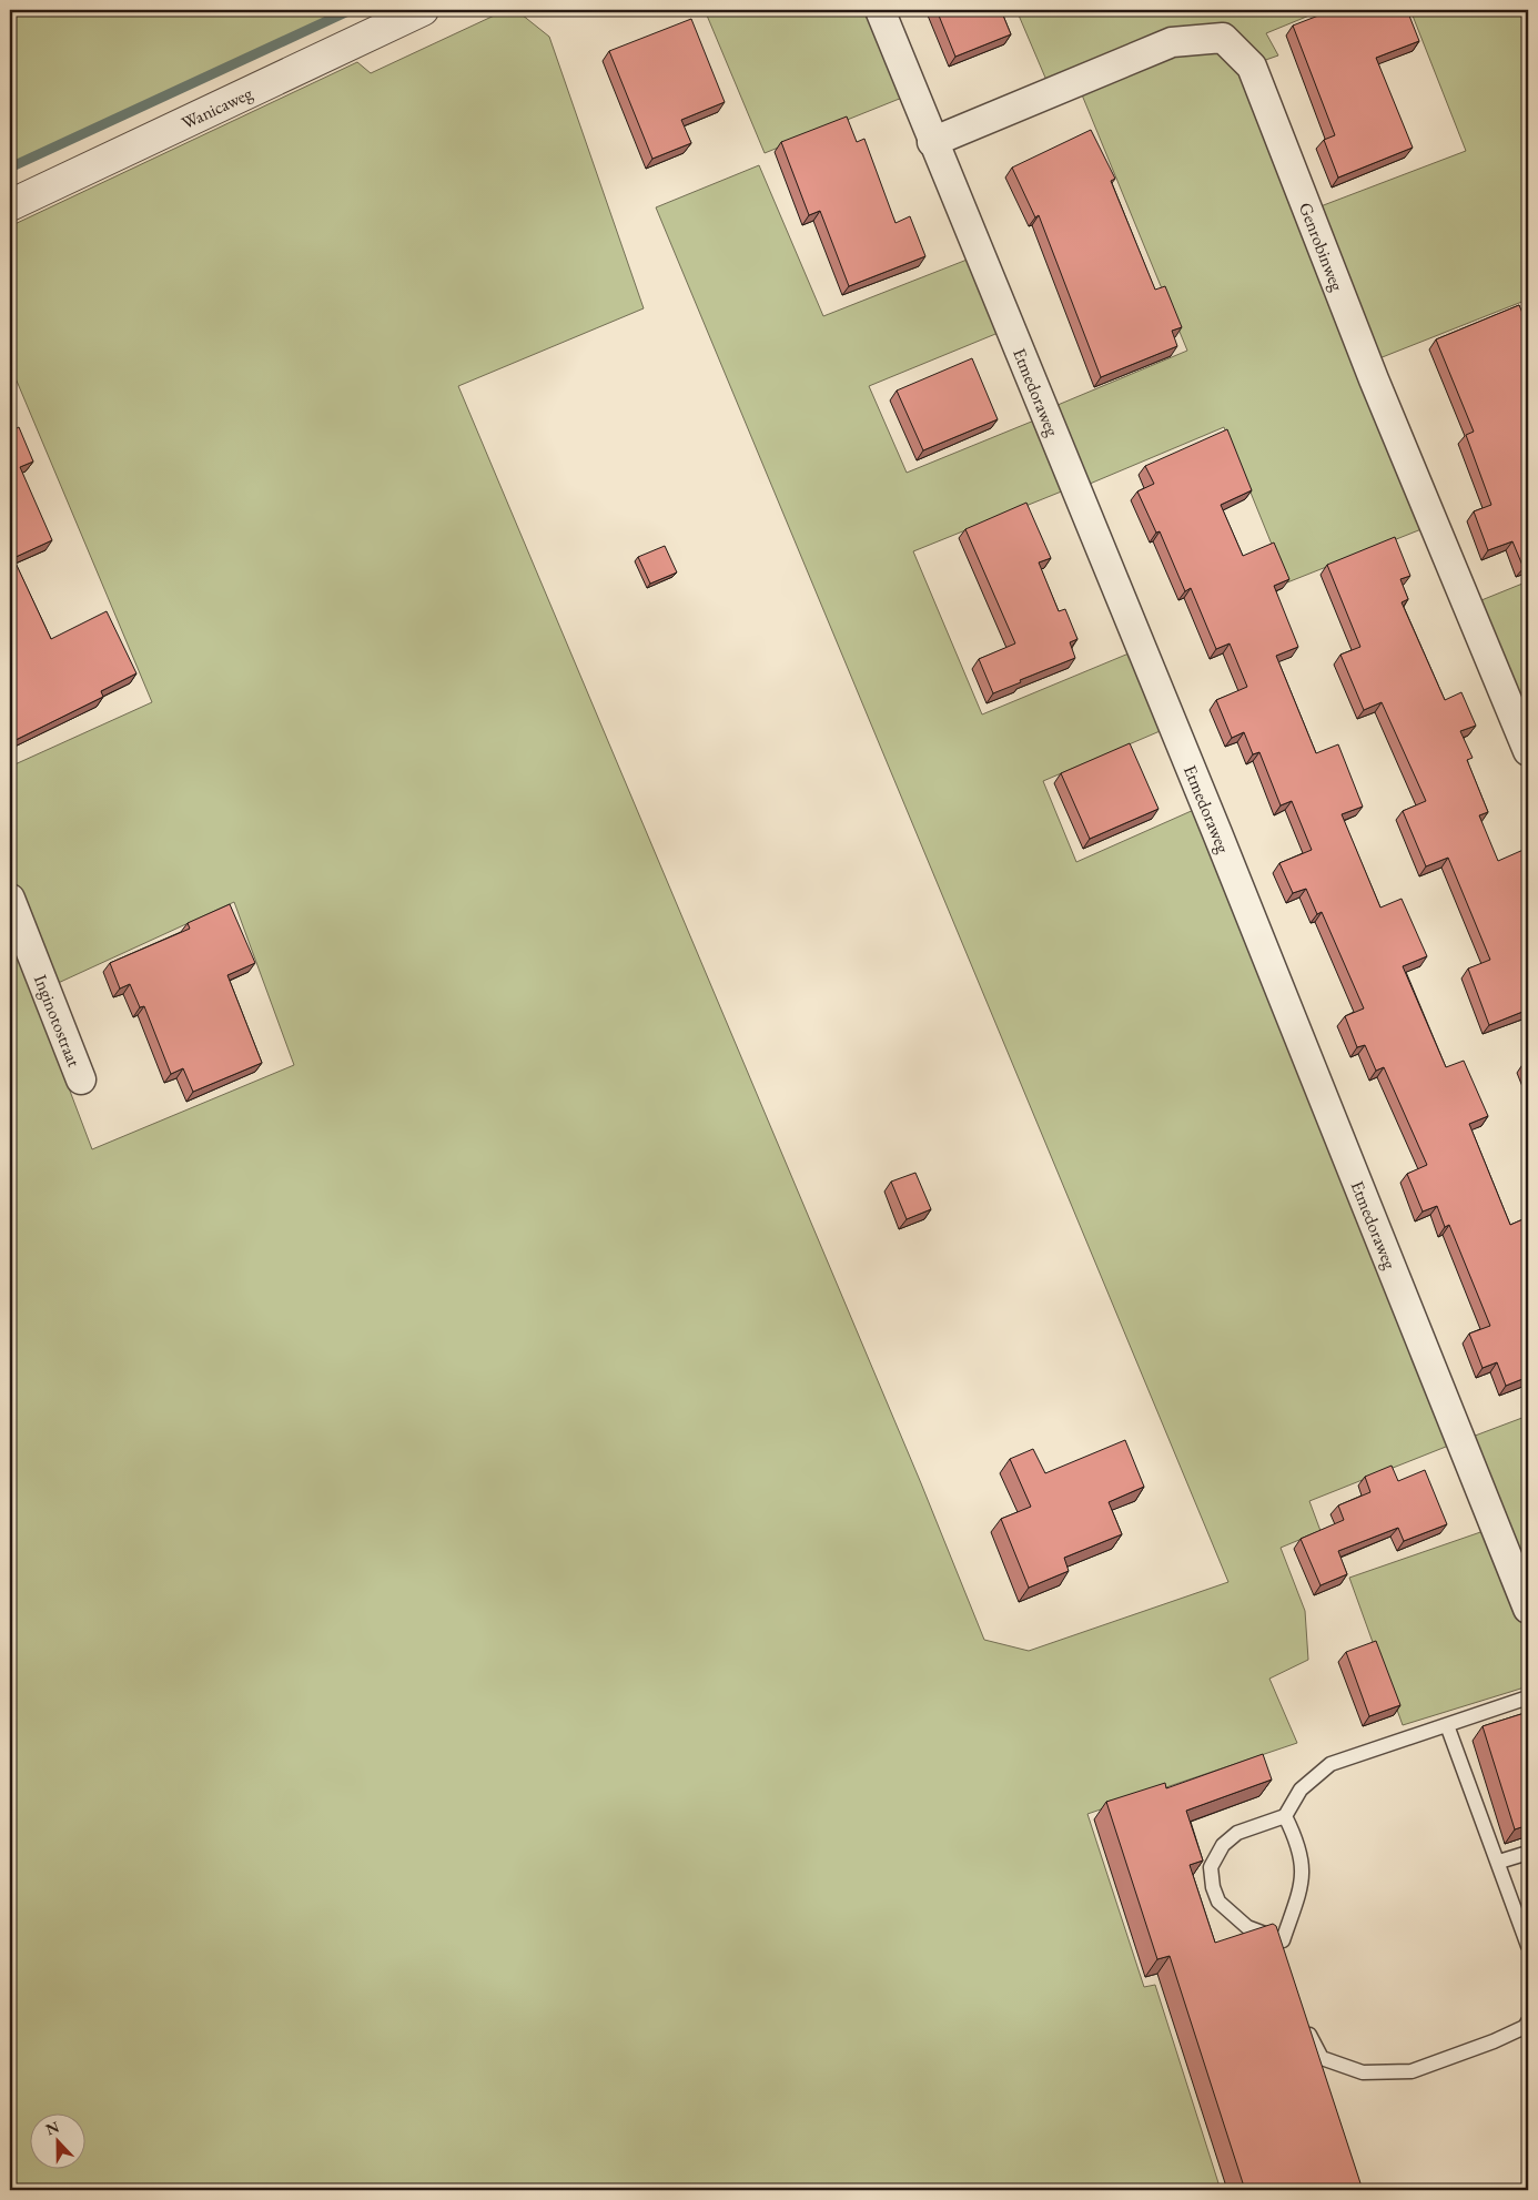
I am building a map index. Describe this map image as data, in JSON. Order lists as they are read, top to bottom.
{
  "streets": {
    "street": [
      "Wanicaweg",
      "Genrobinweg",
      "Etmedoraweg",
      "Inginotostraat"
    ]
  },
  "crossings": [
    ["Genrobinweg", "Etmedoraweg"]
  ],
  "north": "top"
}
